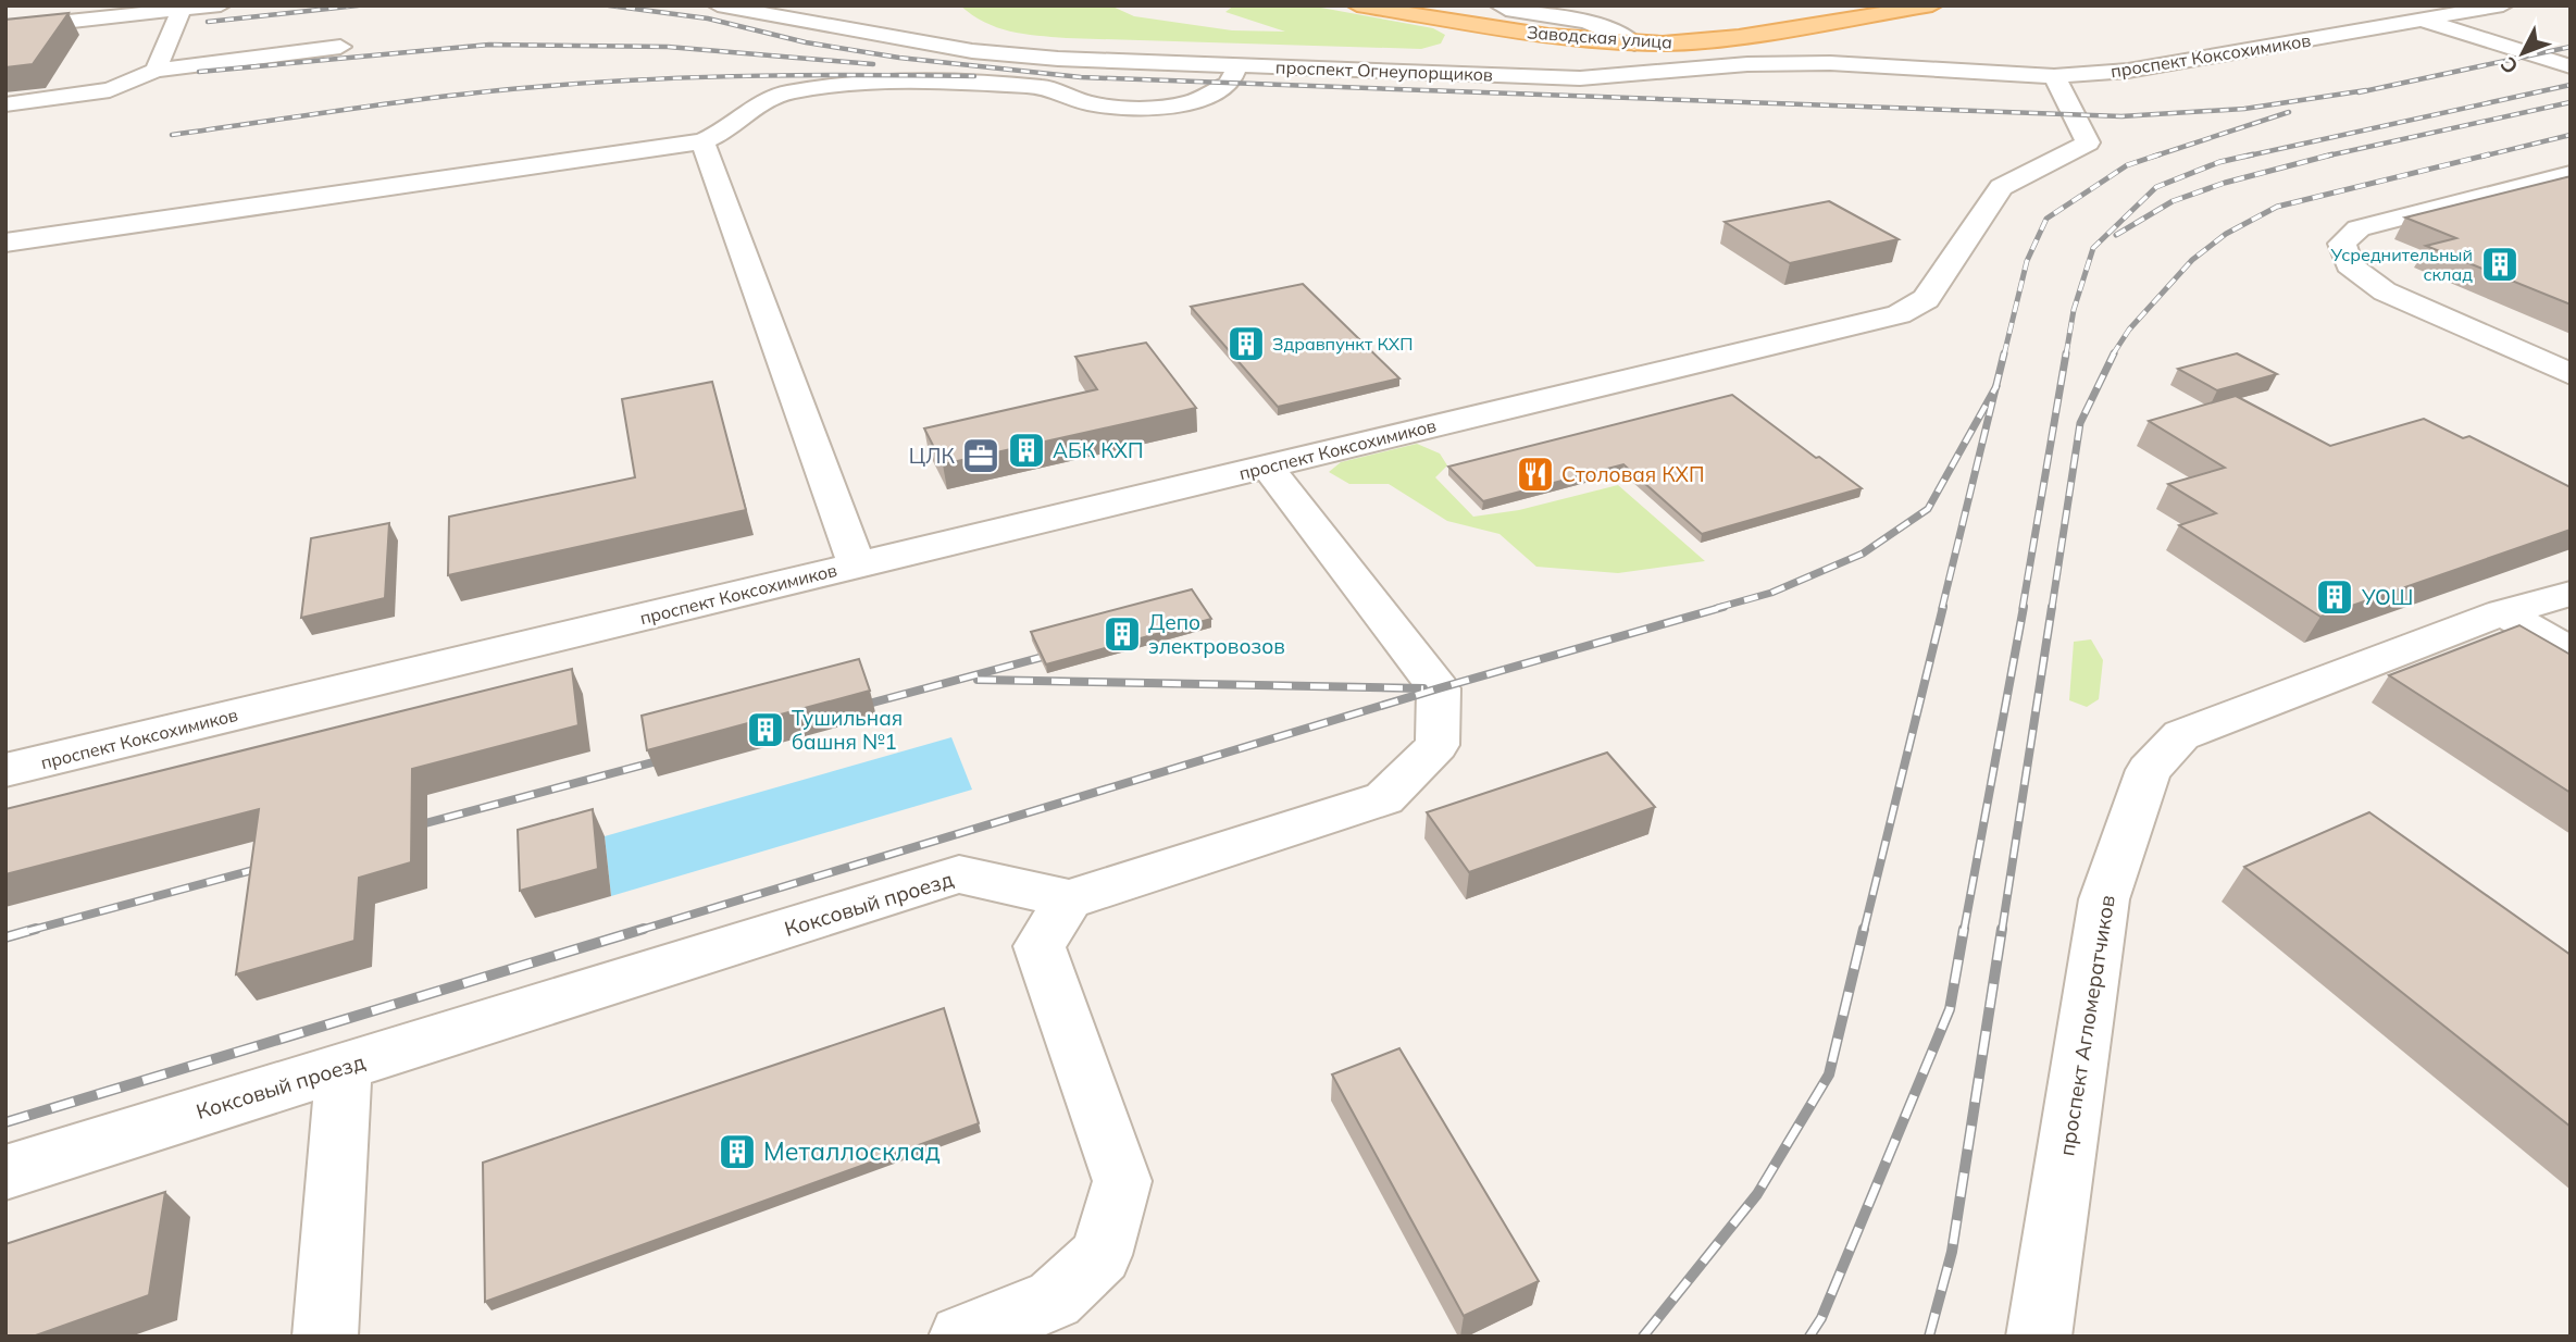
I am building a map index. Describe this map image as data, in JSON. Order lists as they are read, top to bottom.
{
  "streets": {
    "main road": ["Заводская улица"],
    "street": [
      "проспект Коксохимиков",
      "проспект Огнеупорщиков",
      "Коксовый проезд",
      "проспект Агломератчиков"
    ]
  },
  "crossings": [
    ["проспект Коксохимиков", "проспект Огнеупорщиков"]
  ],
  "places": {
    "building": [
      "Усреднительный склад",
      "Здравпункт КХП",
      "АБК КХП",
      "УОШ",
      "Депо электровозов",
      "Тушильная башня №1",
      "Металлосклад"
    ],
    "office": ["ЦЛК"],
    "restaurant": ["Столовая КХП"]
  },
  "north": "bottom left"
}
